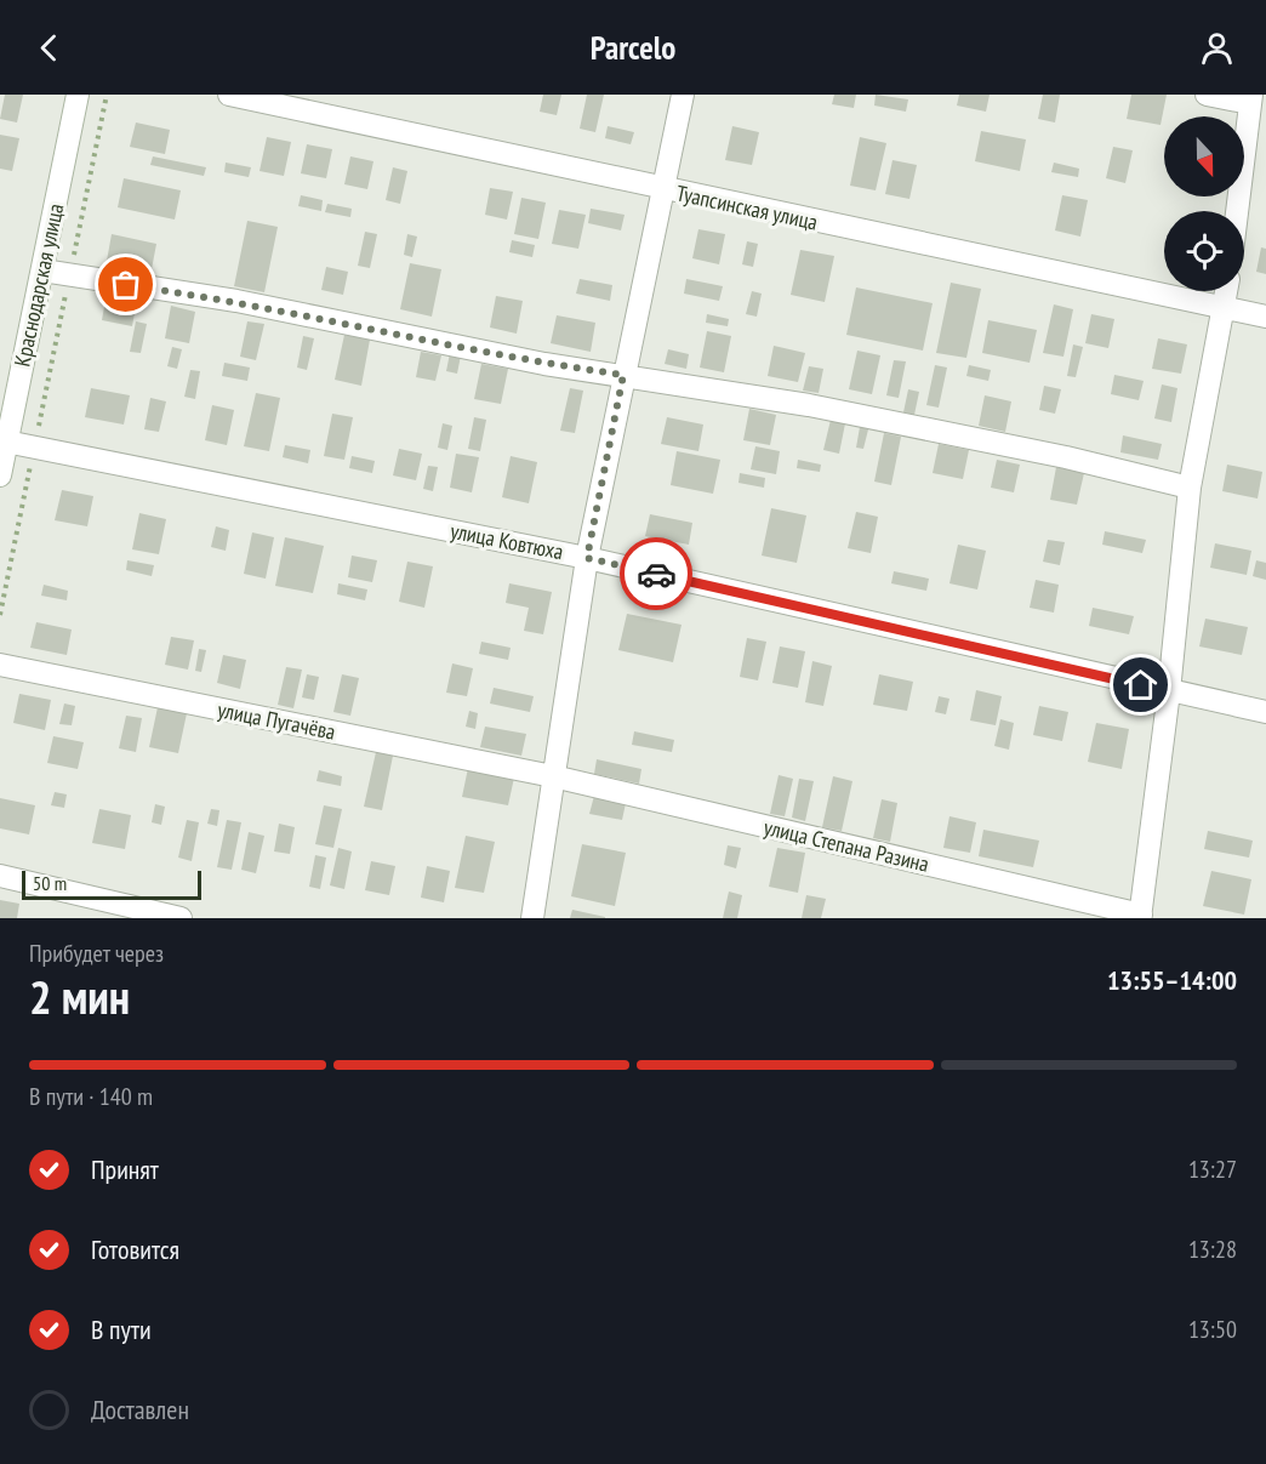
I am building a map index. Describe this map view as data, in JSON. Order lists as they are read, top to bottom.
{
  "streets": {
    "street": [
      "Туапсинская улица",
      "Краснодарская улица",
      "улица Ковтюха",
      "улица Пугачёва",
      "улица Степана Разина"
    ]
  },
  "crossings": [
    ["Туапсинская улица", "улица Степана Разина"],
    ["Краснодарская улица", "улица Ковтюха"],
    ["улица Ковтюха", "улица Степана Разина"],
    ["улица Пугачёва", "улица Степана Разина"]
  ],
  "scale_bar": "50 m",
  "north": "bottom",
  "page": {
    "header": "Parcelo",
    "scale": "50 m",
    "heading": ["2 мин", "Прибудет через", "13:55–14:00"],
    "bar": "В пути · 140 m",
    "list": [
      ["Принят", "13:27"],
      ["Готовится", "13:28"],
      ["В пути", "13:50"],
      "Доставлен"
    ]
  }
}
